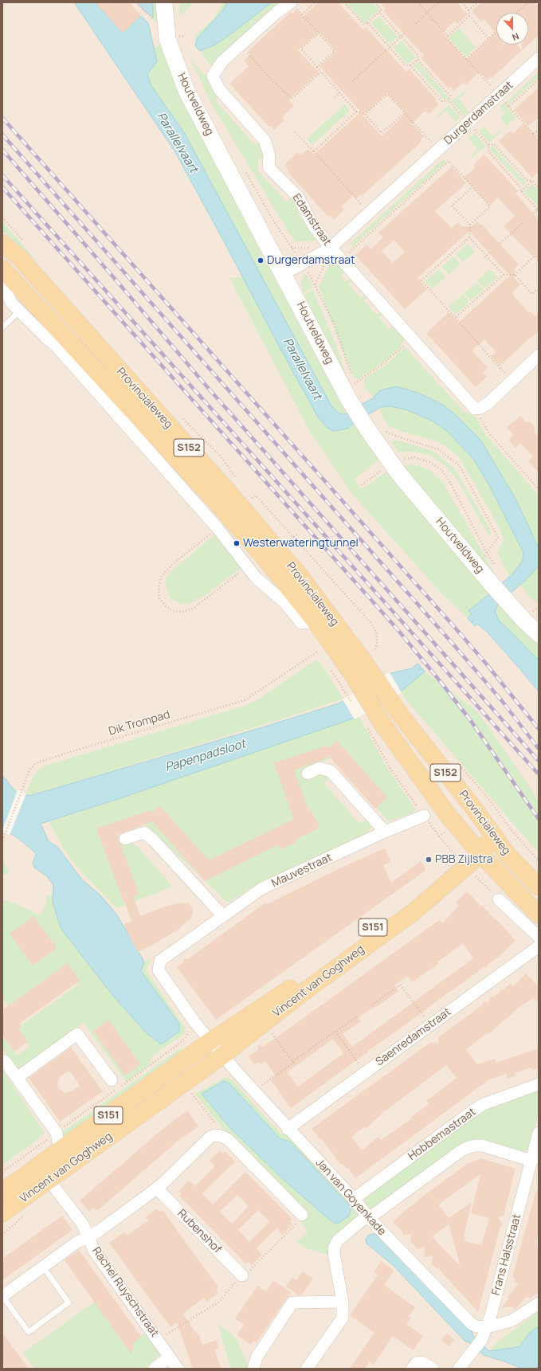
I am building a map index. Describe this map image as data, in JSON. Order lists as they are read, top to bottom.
{
  "streets": {
    "main road": [
      "Provincialeweg",
      "S152",
      "S151",
      "Vincent van Goghweg"
    ],
    "street": [
      "Houtveldweg",
      "Durgerdamstraat",
      "Edamstraat",
      "Mauvestraat",
      "Saenredamstraat",
      "Hobbemastraat",
      "Jan van Goyenkade",
      "Rubenshof",
      "Frans Halsstraat",
      "Rachel Ruyschstraat"
    ],
    "path": ["Dik Trompad"]
  },
  "crossings": [
    ["Houtveldweg", "Durgerdamstraat"],
    ["Durgerdamstraat", "Edamstraat"],
    ["Provincialeweg", "Vincent van Goghweg"],
    ["Mauvestraat", "Vincent van Goghweg"],
    ["Vincent van Goghweg", "Jan van Goyenkade"],
    ["Vincent van Goghweg", "Rachel Ruyschstraat"],
    ["Saenredamstraat", "Jan van Goyenkade"],
    ["Hobbemastraat", "Jan van Goyenkade"],
    ["Jan van Goyenkade", "Frans Halsstraat"]
  ],
  "water": ["Parallelvaart", "Papenpadsloot"],
  "places": ["Durgerdamstraat", "Westerwateringtunnel", "PBB Zijlstra"],
  "north": "bottom"
}
